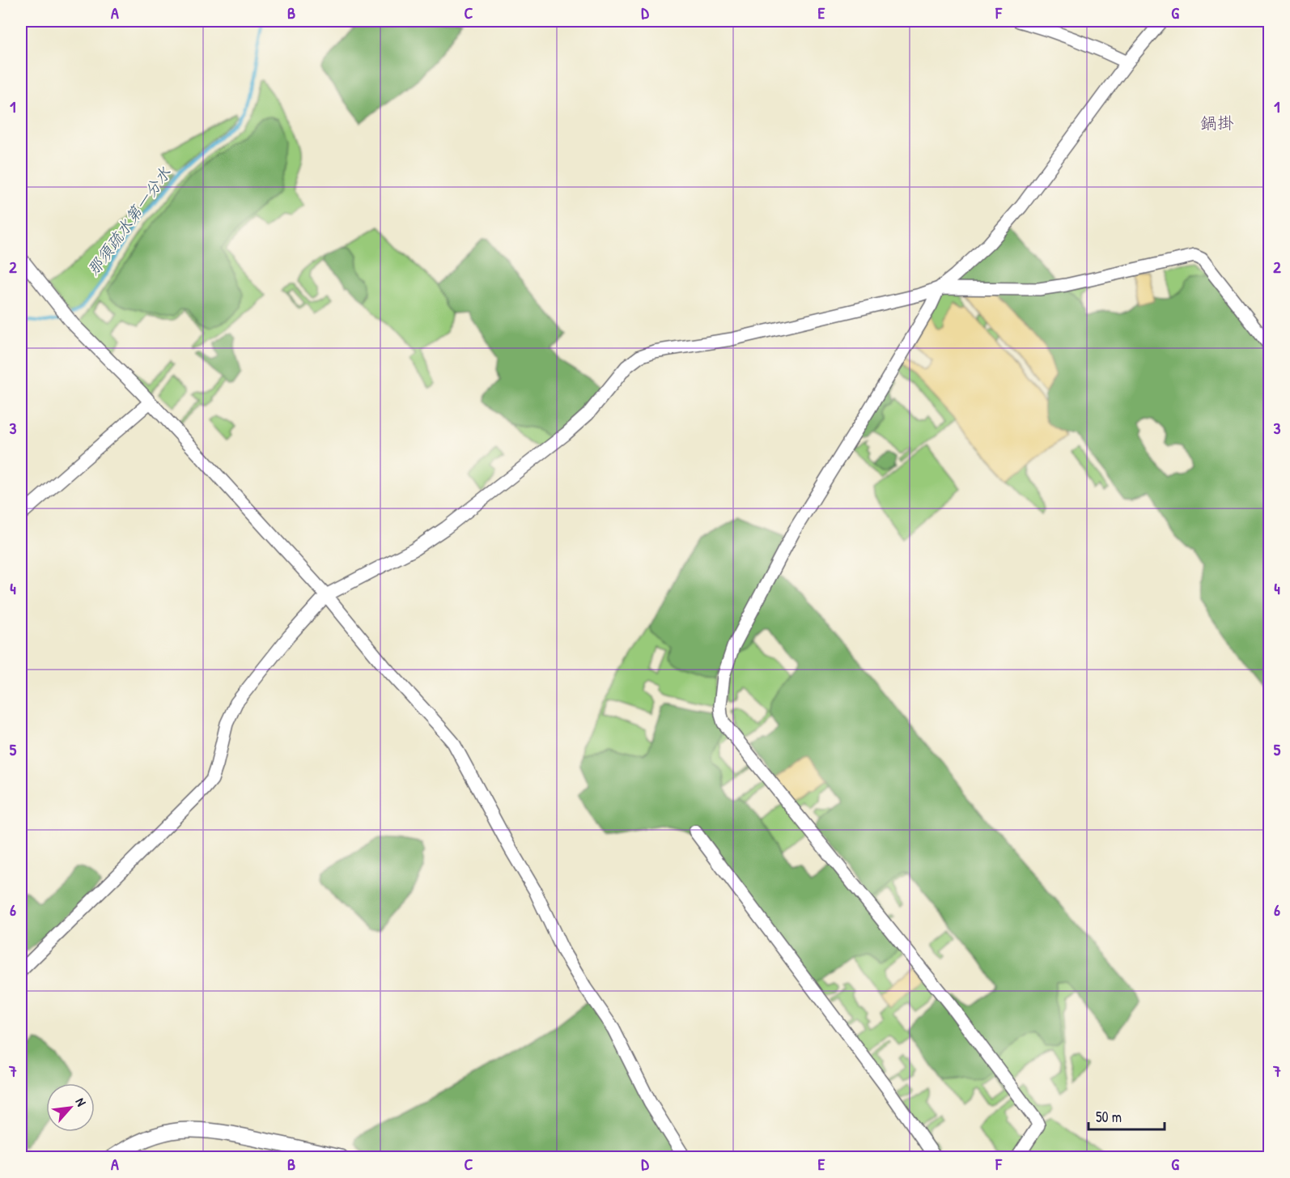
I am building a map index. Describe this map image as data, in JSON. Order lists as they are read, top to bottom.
{
  "districts": ["鍋掛"],
  "water": ["那須疏水第一分水"],
  "scale_bar": "50 m",
  "north": "top right",
  "grid": {
    "columns": [
      "A",
      "B",
      "C",
      "D",
      "E",
      "F",
      "G"
    ],
    "rows": [
      "1",
      "2",
      "3",
      "4",
      "5",
      "6",
      "7"
    ]
  }
}
